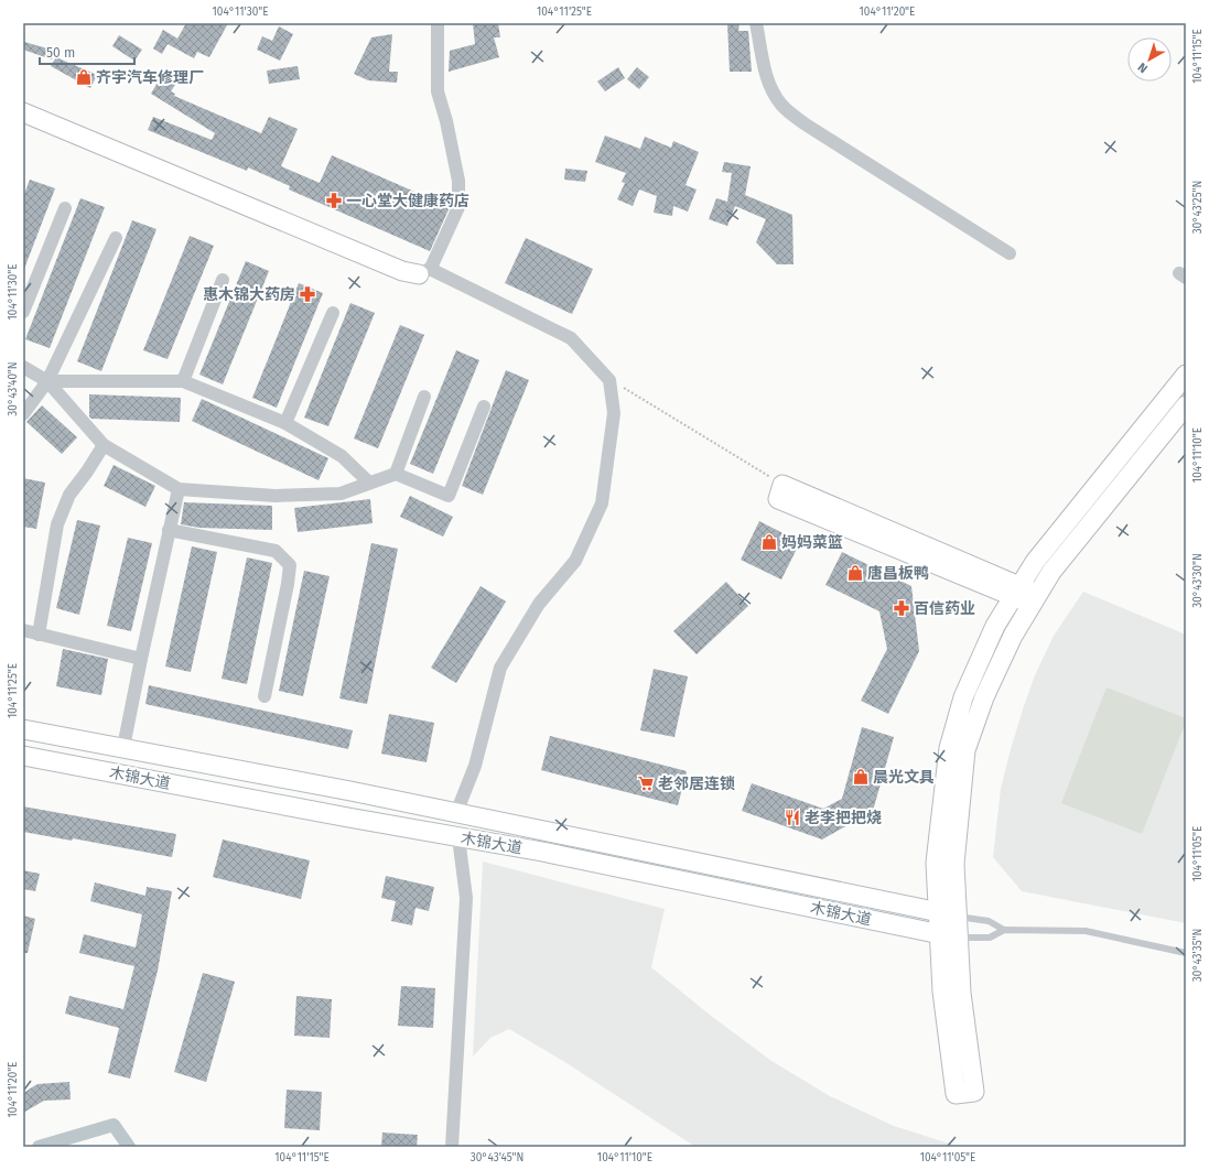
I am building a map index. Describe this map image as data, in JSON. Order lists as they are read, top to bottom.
{
  "streets": {
    "street": ["木锦大道"]
  },
  "places": {
    "shop": [
      "齐宇汽车修理厂",
      "妈妈菜篮",
      "唐昌板鸭",
      "晨光文具"
    ],
    "pharmacy": ["一心堂大健康药店", "惠木锦大药房", "百信药业"],
    "supermarket": ["老邻居连锁"],
    "restaurant": ["老李把把烧"]
  },
  "scale_bar": "50 m",
  "north": "bottom left",
  "coordinates": [
    "104°11'30\"E",
    "104°11'25\"E",
    "104°11'20\"E",
    "104°11'15\"E",
    "30°43'25\"N",
    "30°43'40\"N",
    "104°11'10\"E",
    "30°43'30\"N",
    "104°11'05\"E",
    "30°43'35\"N",
    "30°43'45\"N"
  ]
}
